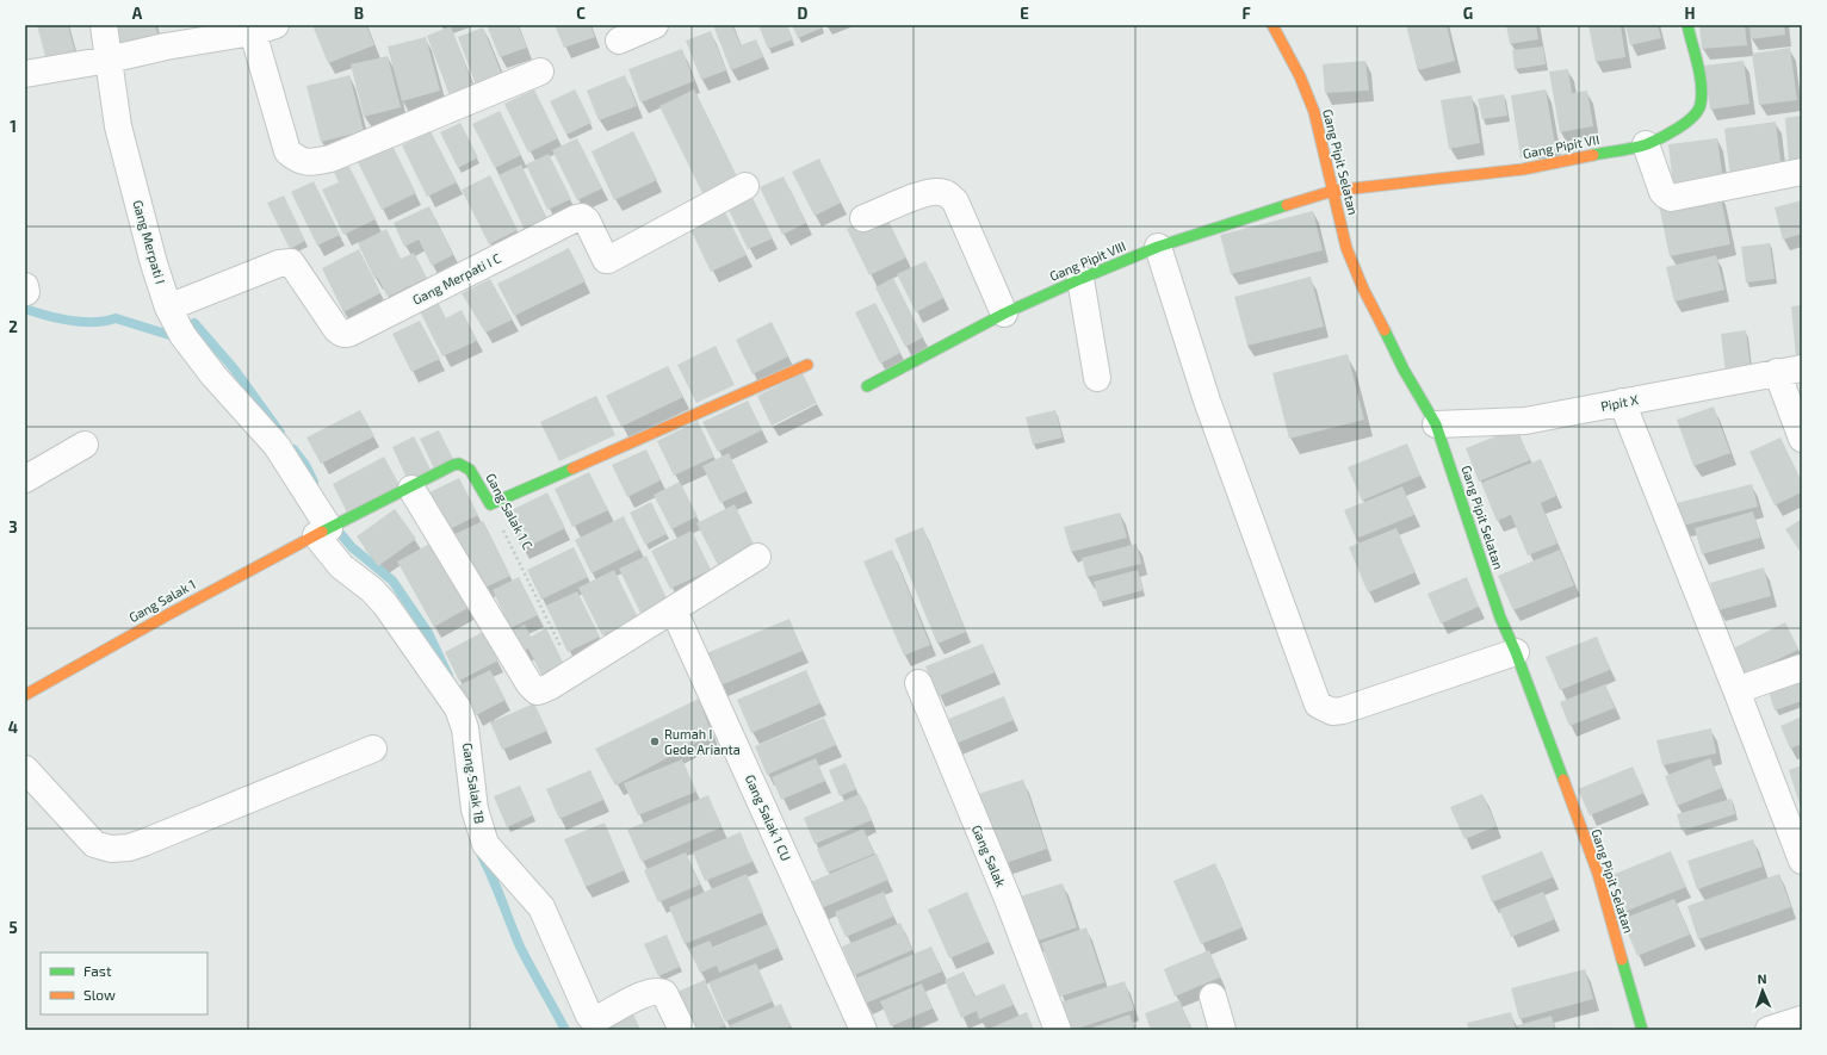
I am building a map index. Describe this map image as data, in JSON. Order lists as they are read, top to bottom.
{
  "streets": {
    "street": [
      "Gang Pipit VII",
      "Gang Pipit Selatan",
      "Gang Merpati I",
      "Gang Pipit VIII",
      "Gang Merpati I C",
      "Pipit X",
      "Gang Salak 1 C",
      "Gang Salak 1",
      "Gang Salak 1B",
      "Gang Salak 1 CU",
      "Gang Salak"
    ]
  },
  "crossings": [
    ["Gang Pipit VII", "Gang Pipit Selatan"],
    ["Gang Pipit VII", "Gang Pipit VIII"],
    ["Gang Pipit Selatan", "Gang Pipit VIII"],
    ["Gang Pipit Selatan", "Pipit X"],
    ["Gang Merpati I", "Gang Merpati I C"],
    ["Gang Merpati I", "Gang Salak 1 C"],
    ["Gang Merpati I", "Gang Salak 1"],
    ["Gang Merpati I", "Gang Salak 1B"],
    ["Gang Salak 1 C", "Gang Salak 1"],
    ["Gang Salak 1 C", "Gang Salak 1B"],
    ["Gang Salak 1", "Gang Salak 1B"]
  ],
  "places": ["Rumah I Gede Arianta"],
  "legend": ["Fast", "Slow"],
  "north": "top",
  "grid": {
    "columns": [
      "A",
      "B",
      "C",
      "D",
      "E",
      "F",
      "G",
      "H"
    ],
    "rows": [
      "1",
      "2",
      "3",
      "4",
      "5"
    ]
  }
}
